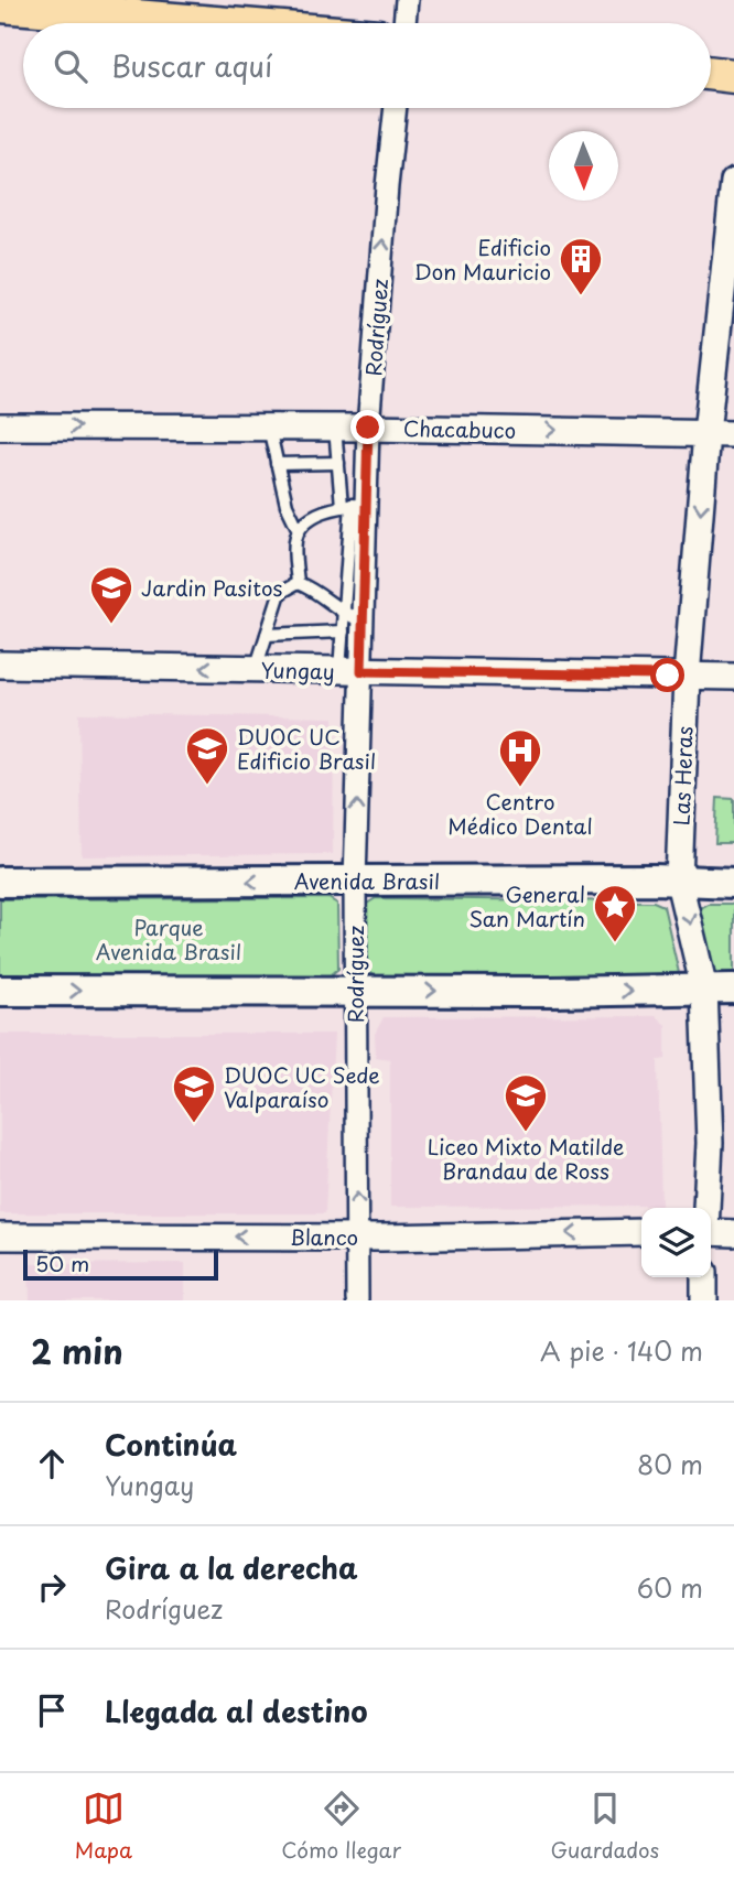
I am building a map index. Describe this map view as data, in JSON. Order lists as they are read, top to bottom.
{
  "streets": {
    "main road": ["Avenida Brasil"],
    "street": [
      "Rodríguez",
      "Chacabuco",
      "Yungay",
      "Las Heras",
      "Blanco"
    ]
  },
  "crossings": [
    ["Rodríguez", "Chacabuco"],
    ["Rodríguez", "Yungay"],
    ["Rodríguez", "Avenida Brasil"],
    ["Rodríguez", "Blanco"],
    ["Chacabuco", "Las Heras"],
    ["Yungay", "Las Heras"],
    ["Las Heras", "Avenida Brasil"]
  ],
  "one_way": ["Rodríguez", "Chacabuco", "Blanco"],
  "parks": ["Parque Avenida Brasil"],
  "places": {
    "building": ["Edificio Don Mauricio"],
    "school or university": [
      "Jardin Pasitos",
      "DUOC UC Edificio Brasil",
      "DUOC UC Sede Valparaíso",
      "Liceo Mixto Matilde Brandau de Ross"
    ],
    "hospital": ["Centro Médico Dental"],
    "place": ["General San Martín"]
  },
  "scale_bar": "50 m",
  "north": "bottom",
  "page": {
    "search": "Buscar aquí",
    "scale": "50 m",
    "heading": ["2 min", "A pie · 140 m"],
    "list": [
      ["Continúa", "Yungay", "80 m"],
      ["Gira a la derecha", "Rodríguez", "60 m"],
      "Llegada al destino"
    ],
    "nav": ["Mapa", "Cómo llegar", "Guardados"]
  }
}
